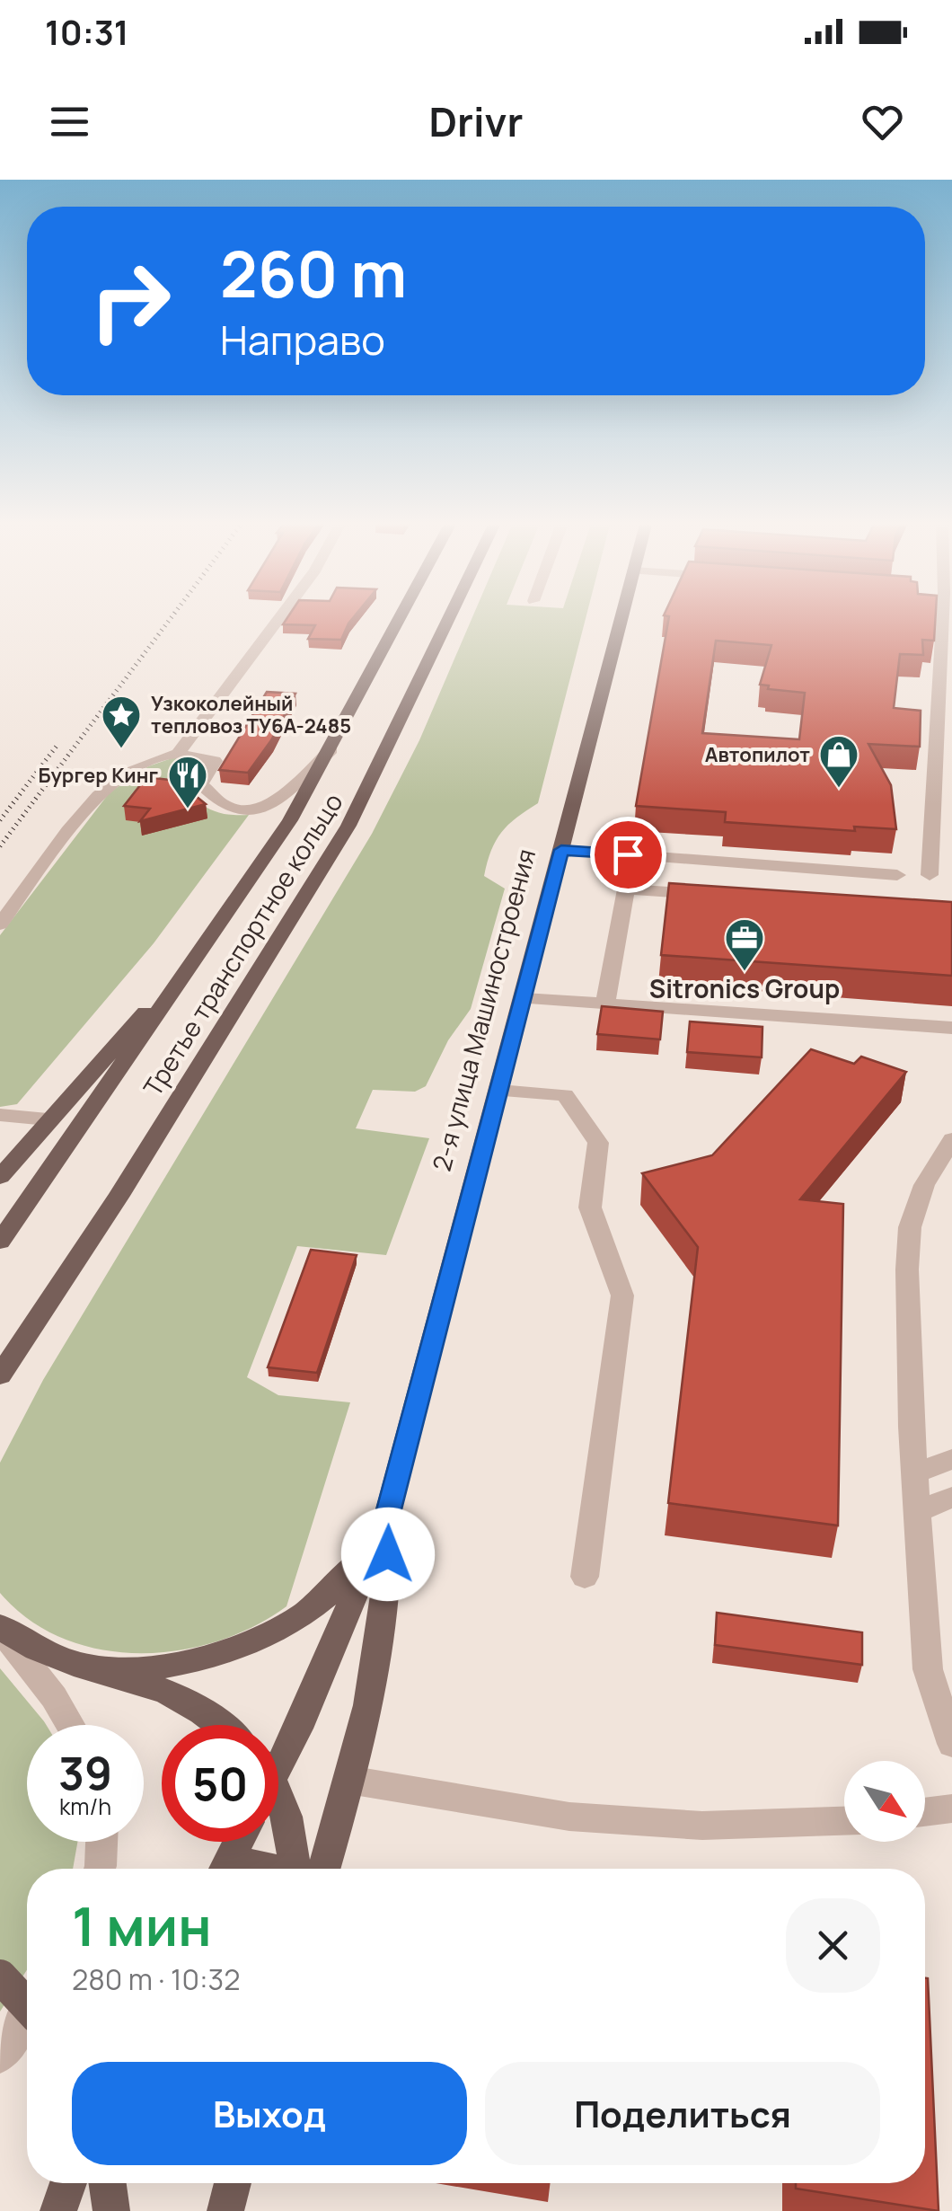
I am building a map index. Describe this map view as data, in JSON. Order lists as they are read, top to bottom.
{
  "streets": {
    "main road": ["Третье транспортное кольцо", "2-я улица Машиностроения"]
  },
  "places": {
    "place": ["Узкоколейный тепловоз ТУ6А-2485"],
    "shop": ["Автопилот"],
    "restaurant": ["Бургер Кинг"],
    "office": ["Sitronics Group"]
  },
  "north": "bottom right",
  "page": {
    "status": "10:31",
    "header": "Drivr",
    "turn": ["260 m", "Направо"],
    "speed": "39 km/h",
    "limit": "50",
    "heading": ["1 мин", "280 m · 10:32"],
    "buttons": ["Выход", "Поделиться"]
  }
}
